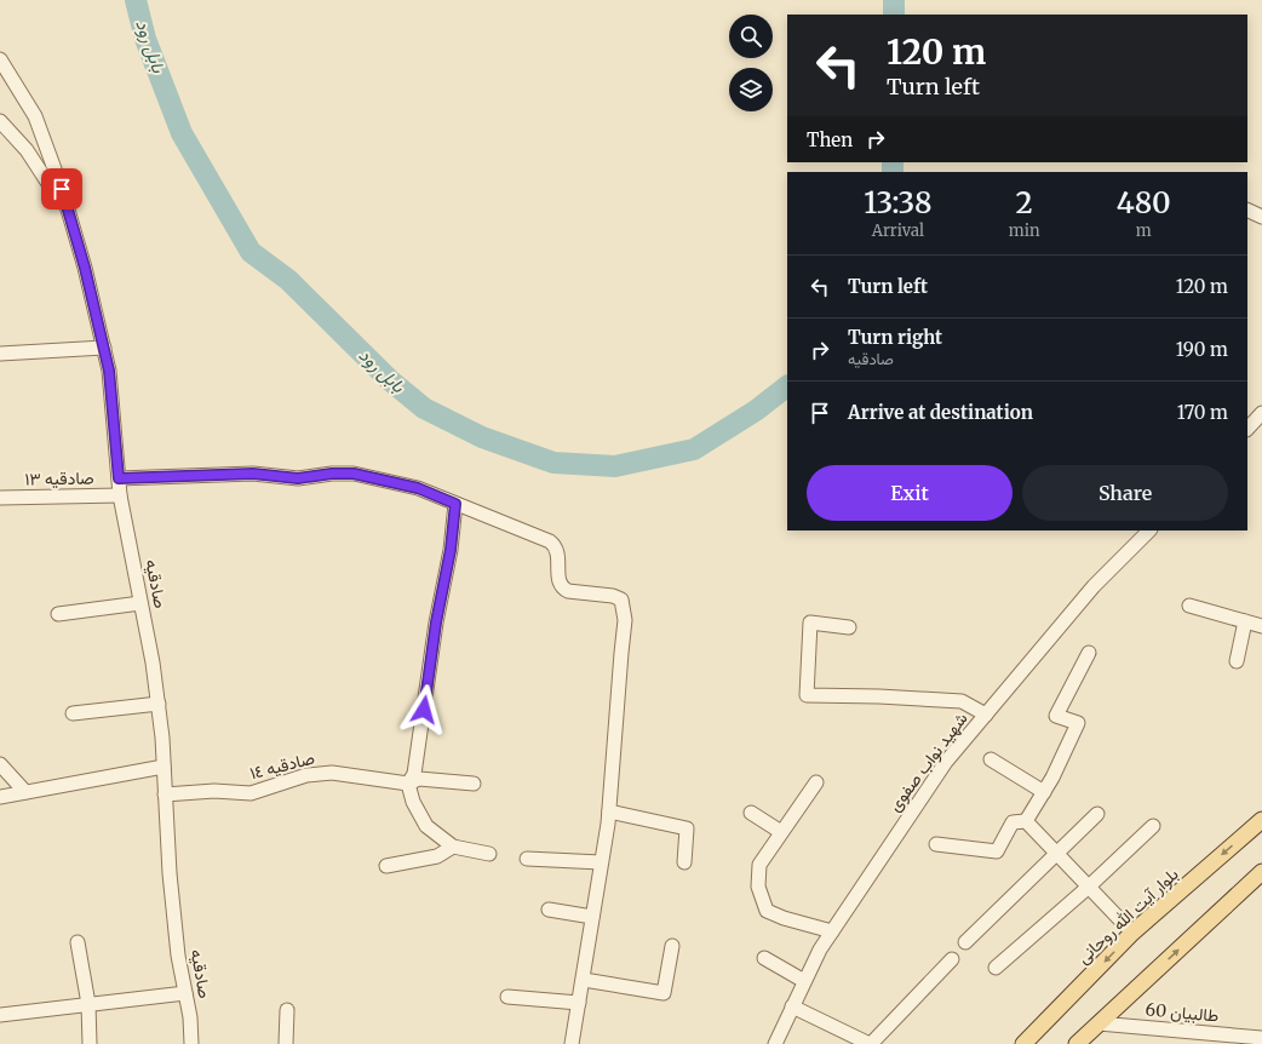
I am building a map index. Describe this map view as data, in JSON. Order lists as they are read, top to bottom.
{
  "streets": {
    "main road": ["بلوار آیت الله روحانی"],
    "street": [
      "صادقیه ۱۳",
      "صادقیه",
      "شهید نواب صفوی",
      "صادقيه ١٤",
      "طالبیان 60"
    ]
  },
  "crossings": [
    ["صادقیه ۱۳", "صادقیه"],
    ["صادقیه", "صادقيه ١٤"]
  ],
  "water": ["بابل رود"],
  "page": {
    "turn": ["120 m", "Turn left"],
    "then": "Then",
    "eta": [
      "13:38",
      "Arrival",
      "2",
      "min",
      "480",
      "m"
    ],
    "list": [
      {
        "name": "Turn left",
        "value": "120 m"
      },
      {
        "name": "Turn right",
        "note": "صادقیه",
        "value": "190 m"
      },
      {
        "name": "Arrive at destination",
        "value": "170 m"
      }
    ],
    "buttons": ["Exit", "Share"]
  }
}
